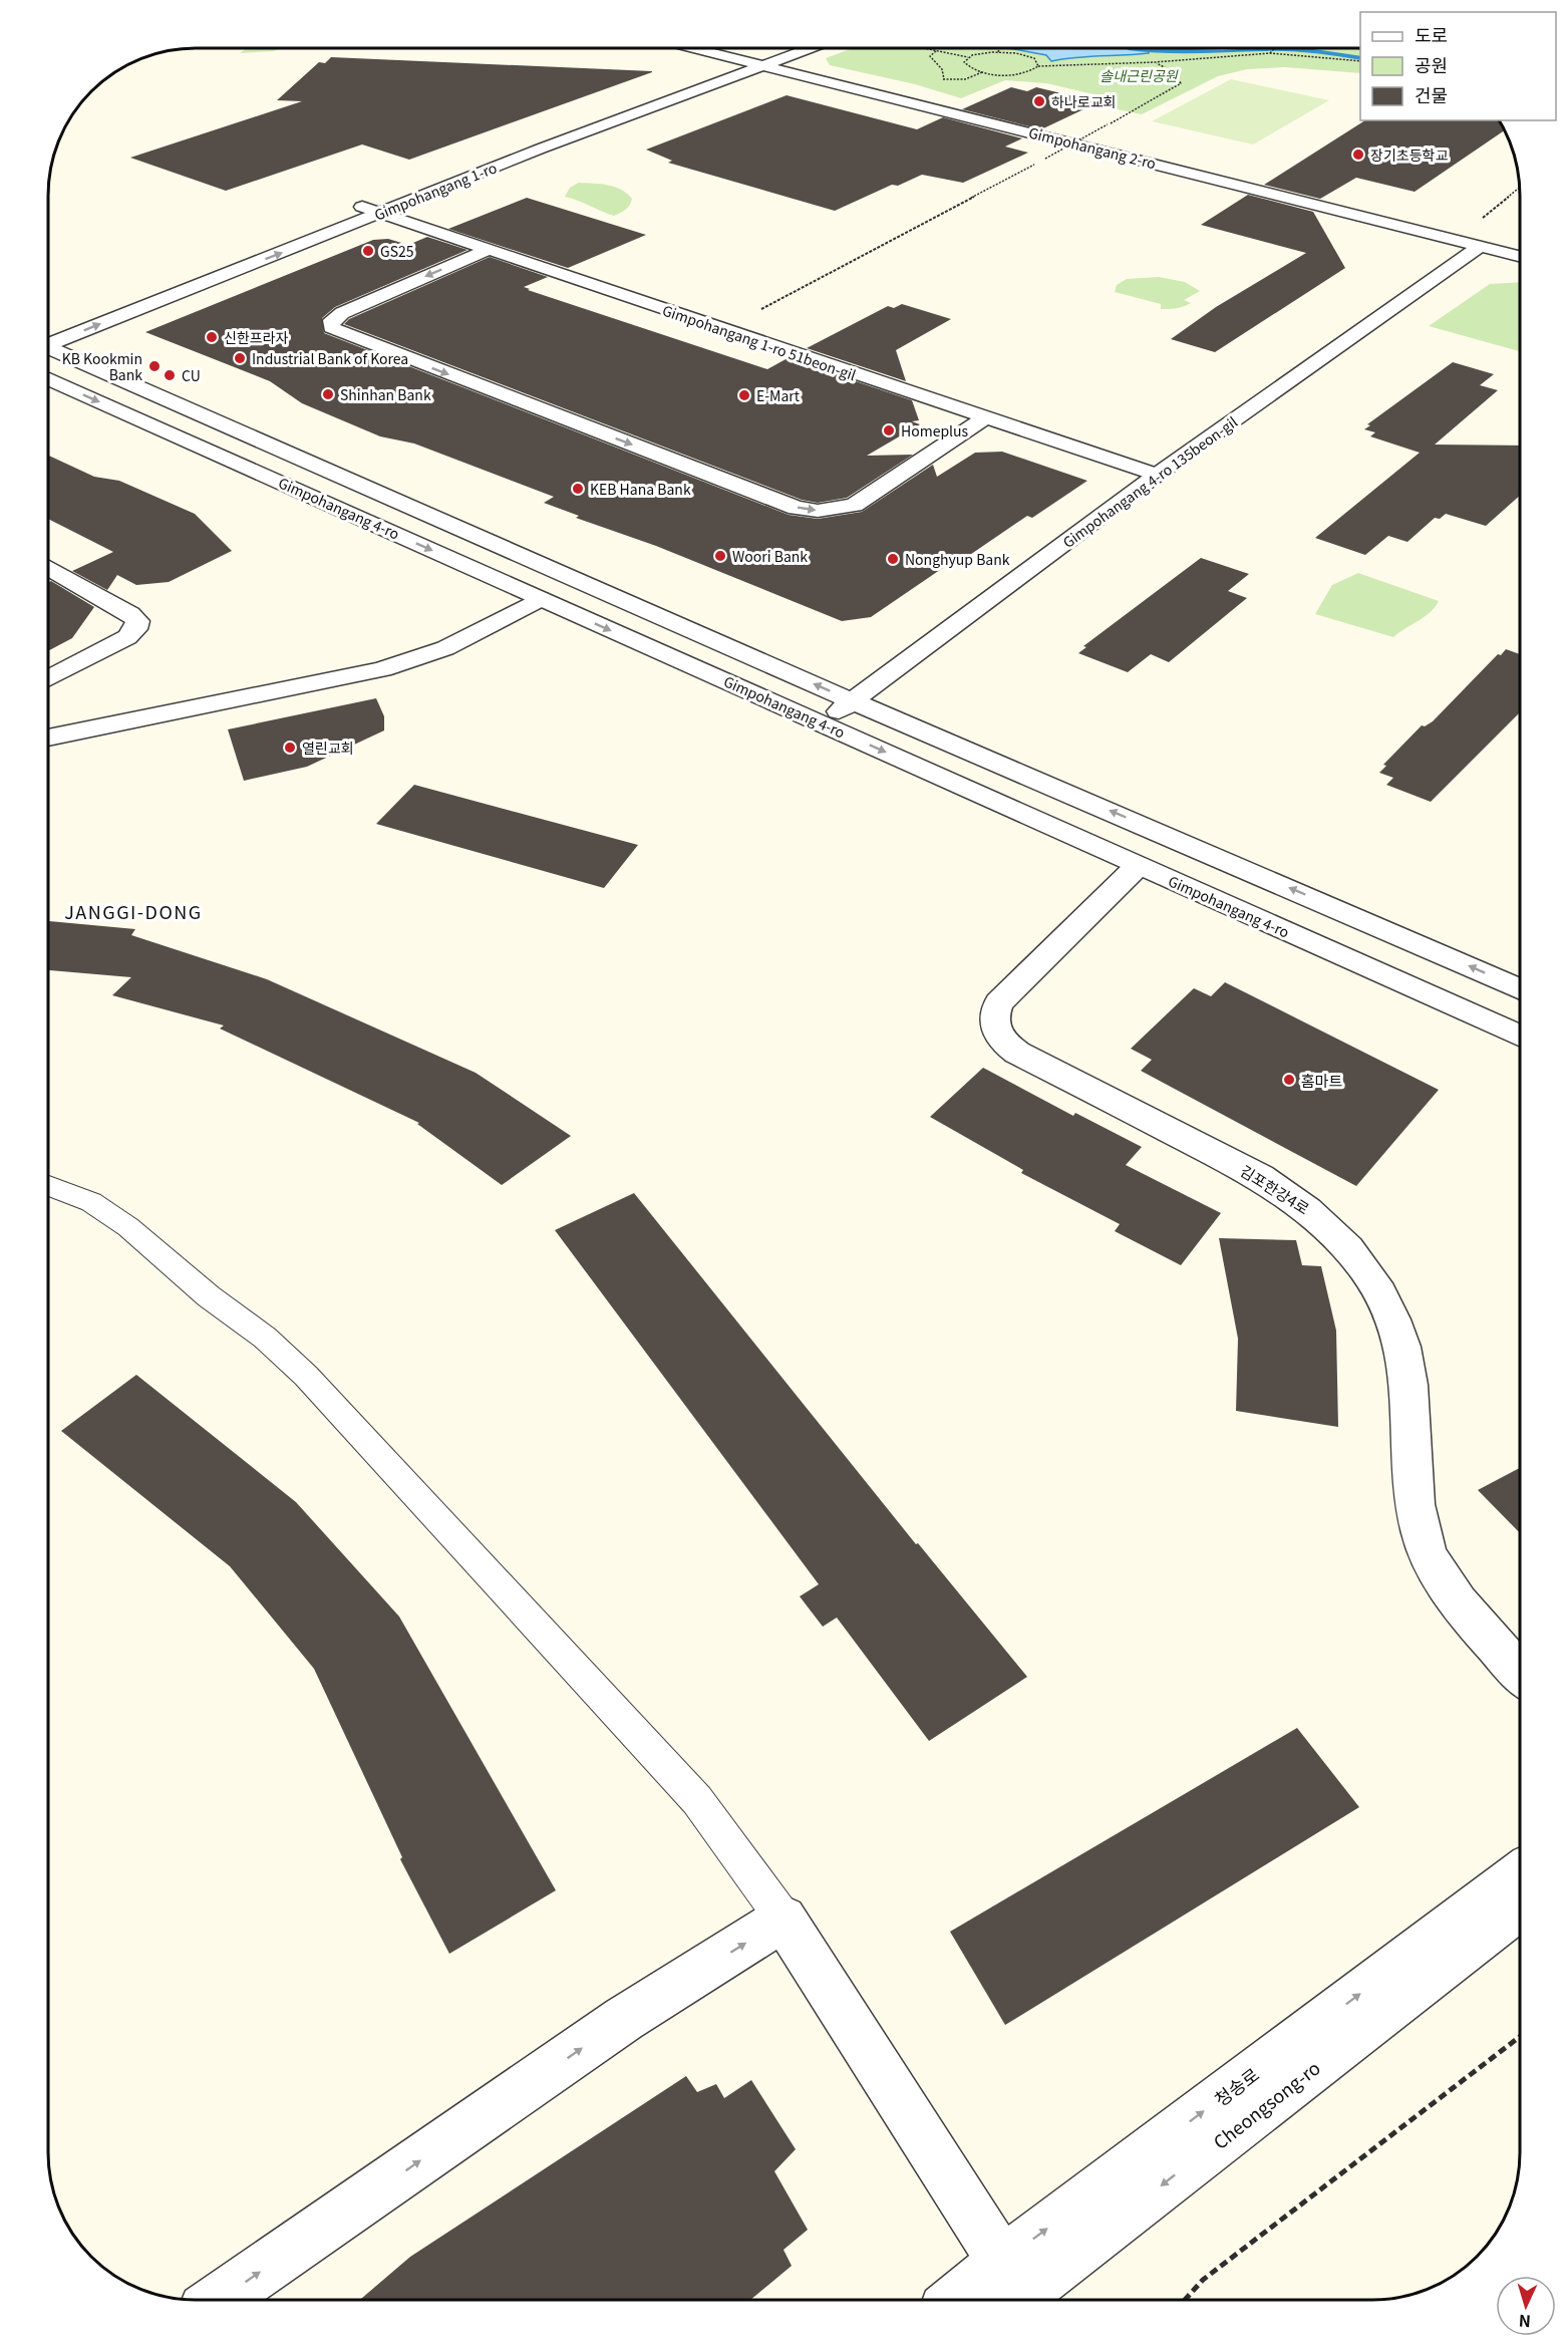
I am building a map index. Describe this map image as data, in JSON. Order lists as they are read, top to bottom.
{
  "streets": {
    "street": [
      "Gimpohangang 2-ro",
      "Gimpohangang 1-ro",
      "Gimpohangang 1-ro 51beon-gil",
      "Gimpohangang 4-ro 135beon-gil",
      "Gimpohangang 4-ro",
      "김포한강4로",
      "청송로",
      "Cheongsong-ro"
    ]
  },
  "crossings": [
    ["Gimpohangang 2-ro", "Gimpohangang 1-ro"],
    ["Gimpohangang 2-ro", "Gimpohangang 4-ro 135beon-gil"],
    ["Gimpohangang 1-ro", "Gimpohangang 1-ro 51beon-gil"],
    ["Gimpohangang 1-ro 51beon-gil", "Gimpohangang 4-ro 135beon-gil"],
    ["Gimpohangang 4-ro 135beon-gil", "Gimpohangang 4-ro"],
    ["Gimpohangang 4-ro", "김포한강4로"],
    ["청송로", "Cheongsong-ro"]
  ],
  "one_way": ["청송로", "Cheongsong-ro"],
  "districts": ["JANGGI-DONG"],
  "parks": ["솔내근린공원"],
  "places": [
    "하나로교회",
    "장기초등학교",
    "GS25",
    "신한프라자",
    "Industrial Bank of Korea",
    "KB Kookmin Bank",
    "CU",
    "Shinhan Bank",
    "E-Mart",
    "Homeplus",
    "KEB Hana Bank",
    "Woori Bank",
    "Nonghyup Bank",
    "열린교회",
    "홈마트"
  ],
  "legend": ["도로", "공원", "건물"],
  "north": "bottom"
}
